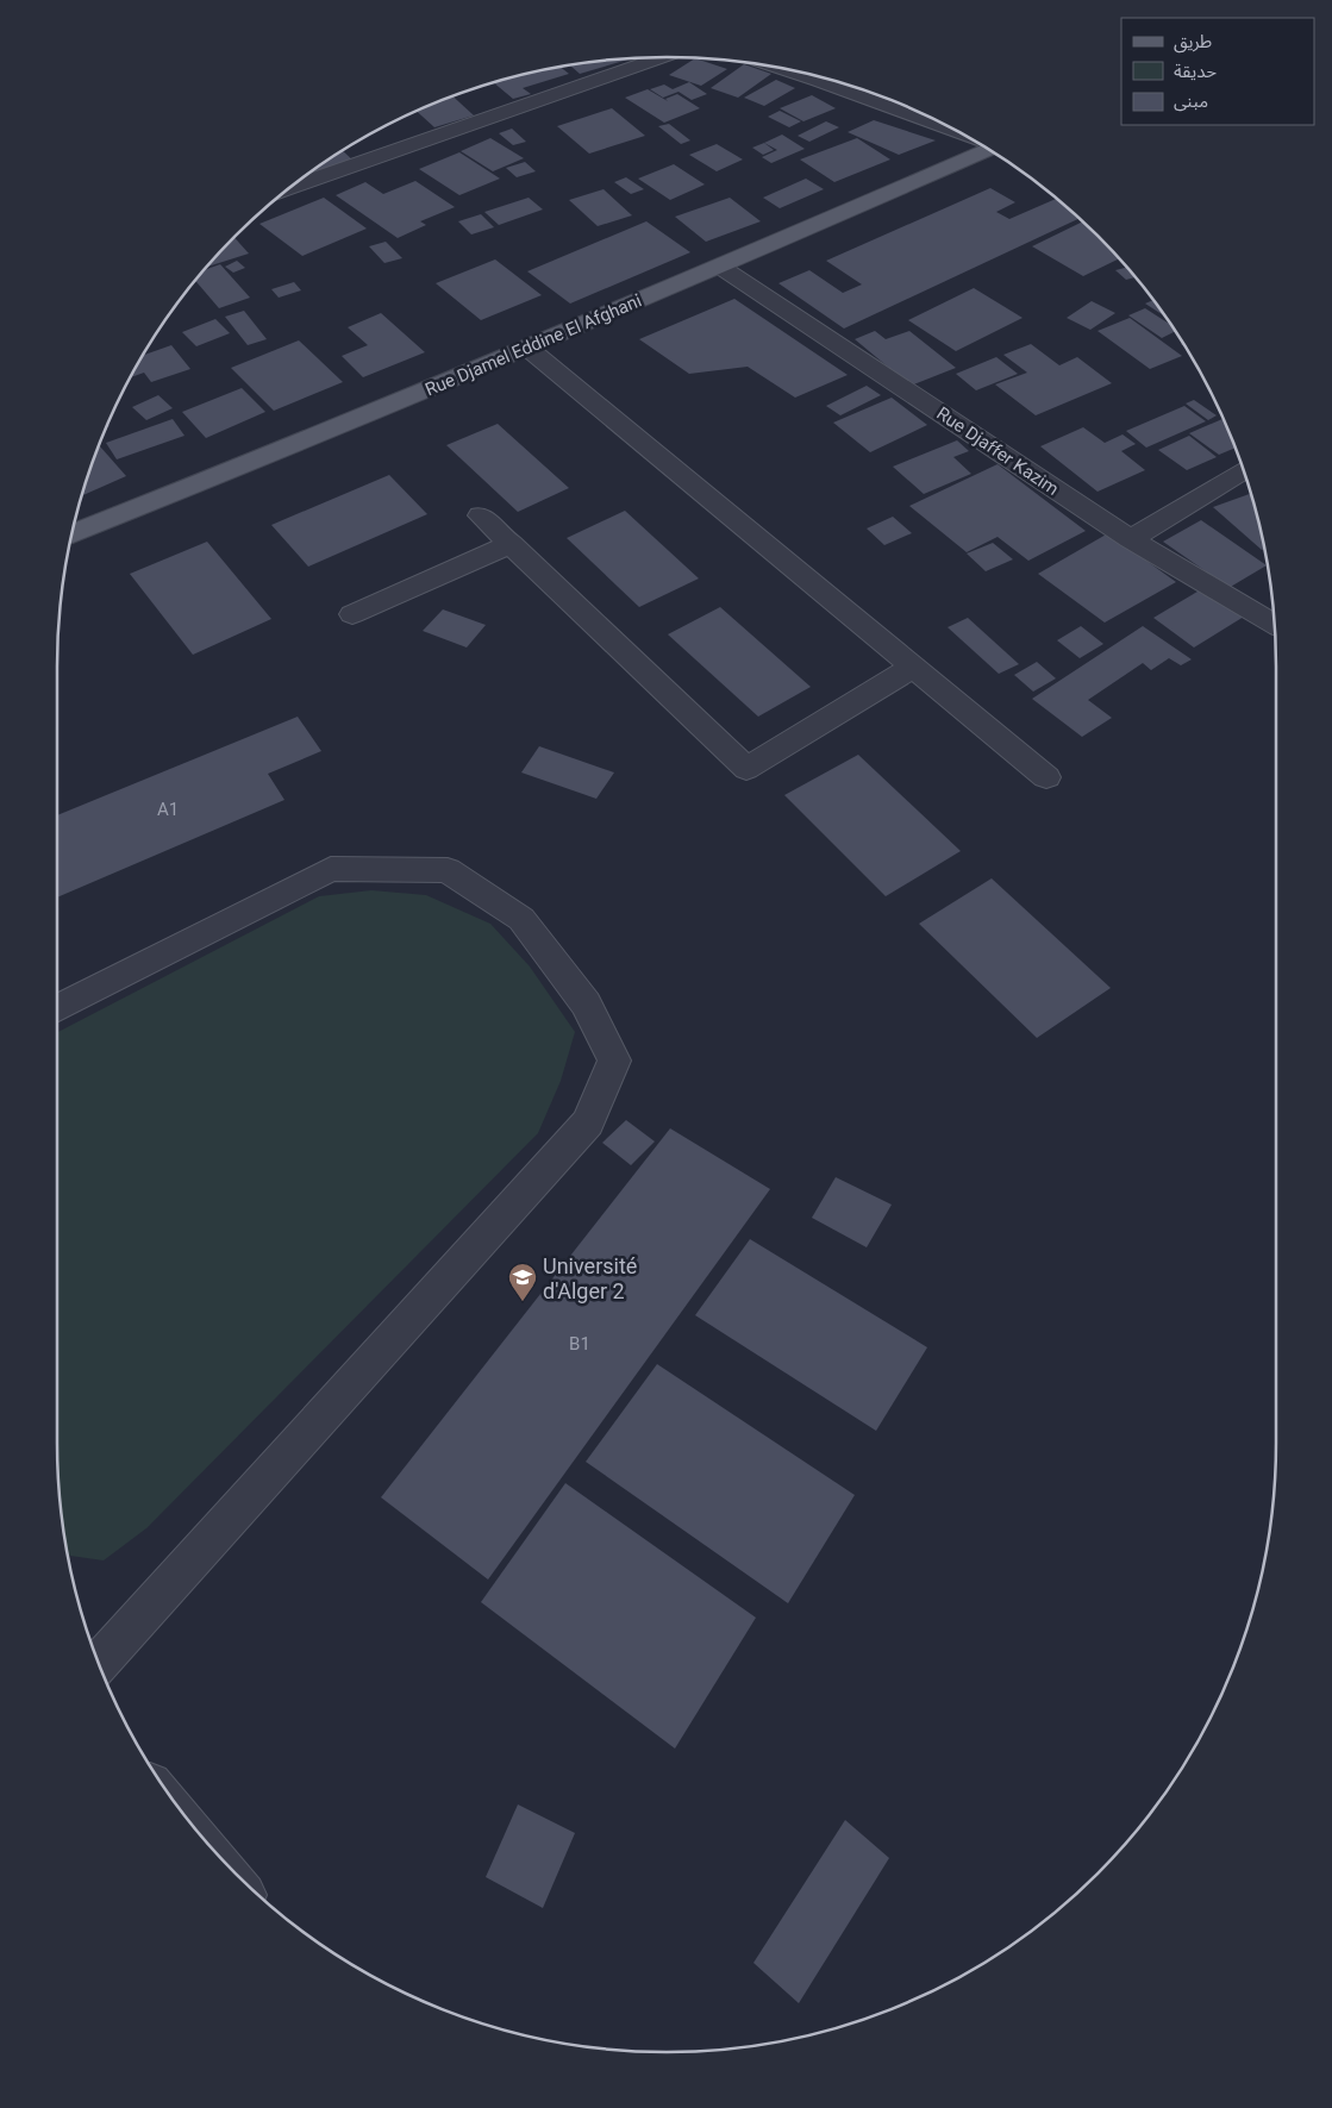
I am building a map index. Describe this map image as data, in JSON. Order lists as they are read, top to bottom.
{
  "streets": {
    "main road": ["Rue Djamel Eddine El Afghani"],
    "street": ["Rue Djaffer Kazim"]
  },
  "crossings": [
    ["Rue Djamel Eddine El Afghani", "Rue Djaffer Kazim"]
  ],
  "places": {
    "school or university": ["Université d'Alger 2"]
  },
  "house_numbers": ["A1", "B1"],
  "legend": ["طريق", "حديقة", "مبنى"]
}
